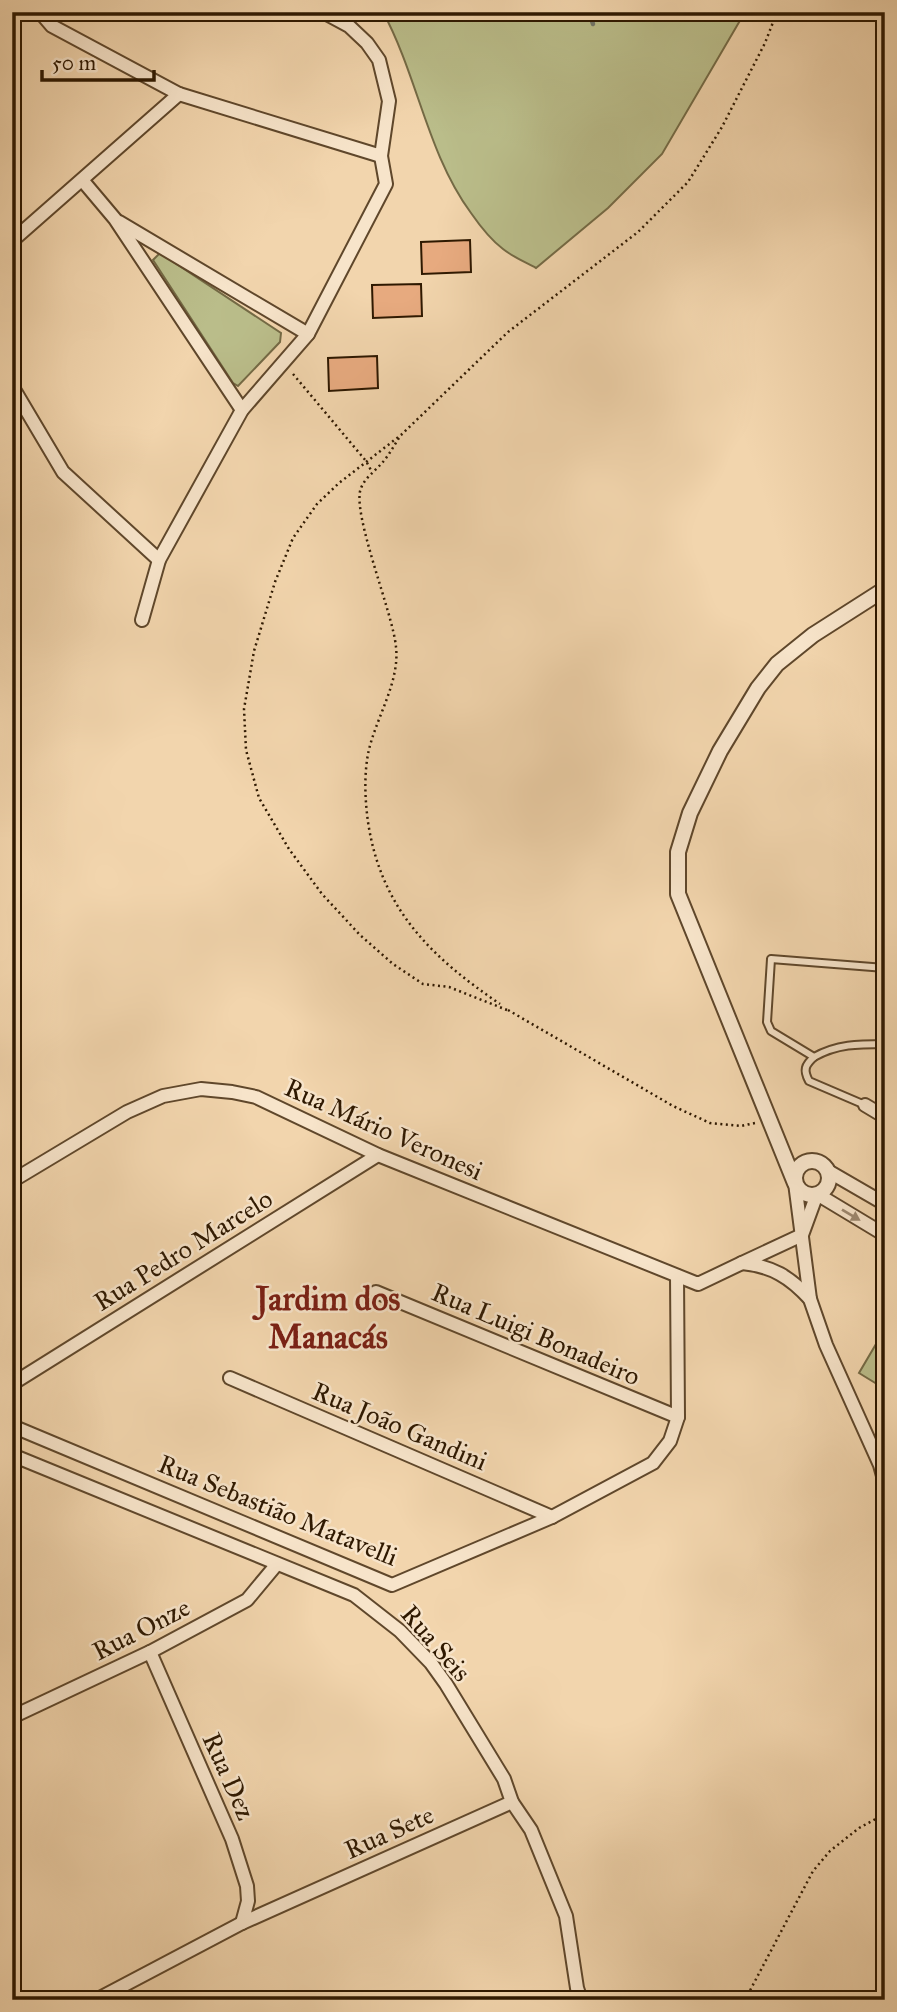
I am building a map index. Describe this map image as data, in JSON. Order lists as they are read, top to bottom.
{
  "streets": {
    "street": [
      "Rua Mário Veronesi",
      "Rua Pedro Marcelo",
      "Rua Luigi Bonadeiro",
      "Rua João Gandini",
      "Rua Sebastião Matavelli",
      "Rua Onze",
      "Rua Seis",
      "Rua Dez",
      "Rua Sete"
    ]
  },
  "crossings": [
    ["Rua Mário Veronesi", "Rua Pedro Marcelo"],
    ["Rua Mário Veronesi", "Rua Sebastião Matavelli"],
    ["Rua Luigi Bonadeiro", "Rua Sebastião Matavelli"],
    ["Rua João Gandini", "Rua Sebastião Matavelli"],
    ["Rua Onze", "Rua Seis"],
    ["Rua Onze", "Rua Dez"],
    ["Rua Seis", "Rua Sete"],
    ["Rua Dez", "Rua Sete"]
  ],
  "districts": ["Jardim dos Manacás"],
  "scale_bar": "50 m"
}
